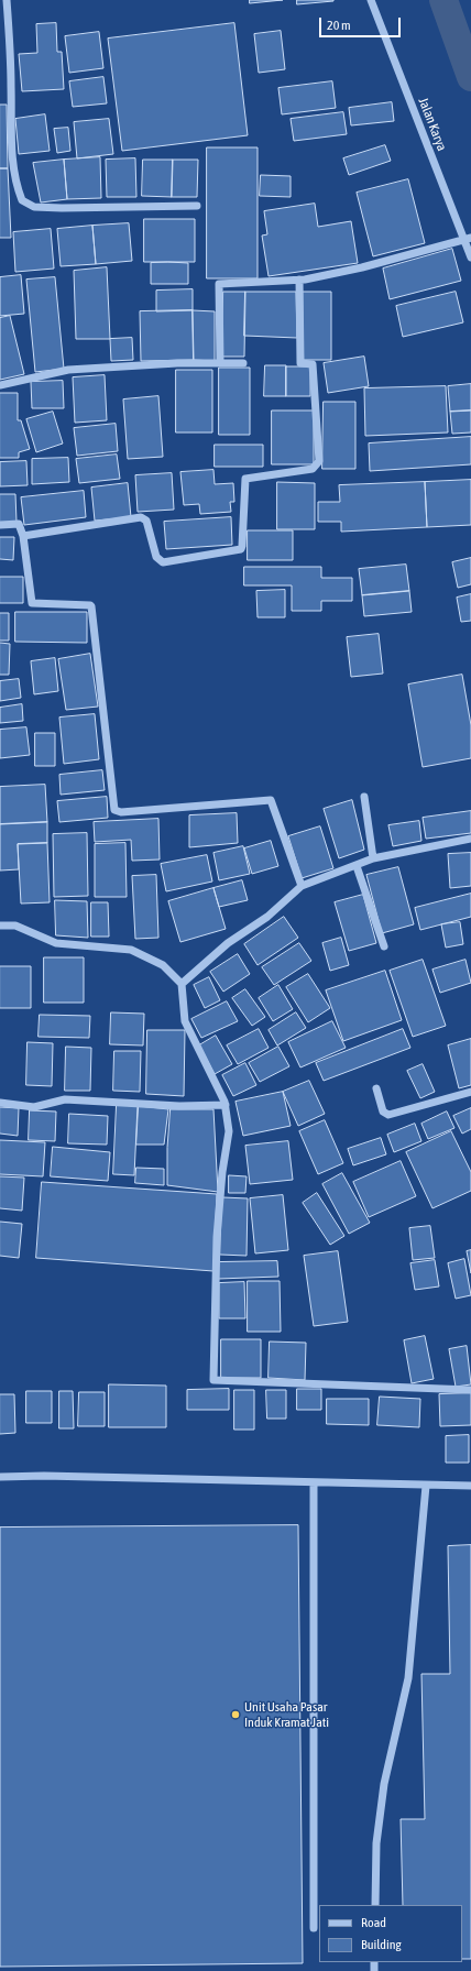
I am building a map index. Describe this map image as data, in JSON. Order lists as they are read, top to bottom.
{
  "streets": {
    "street": ["Jalan Karya"]
  },
  "places": ["Unit Usaha Pasar Induk Kramat Jati"],
  "legend": ["Road", "Building"],
  "scale_bar": "20 m"
}
